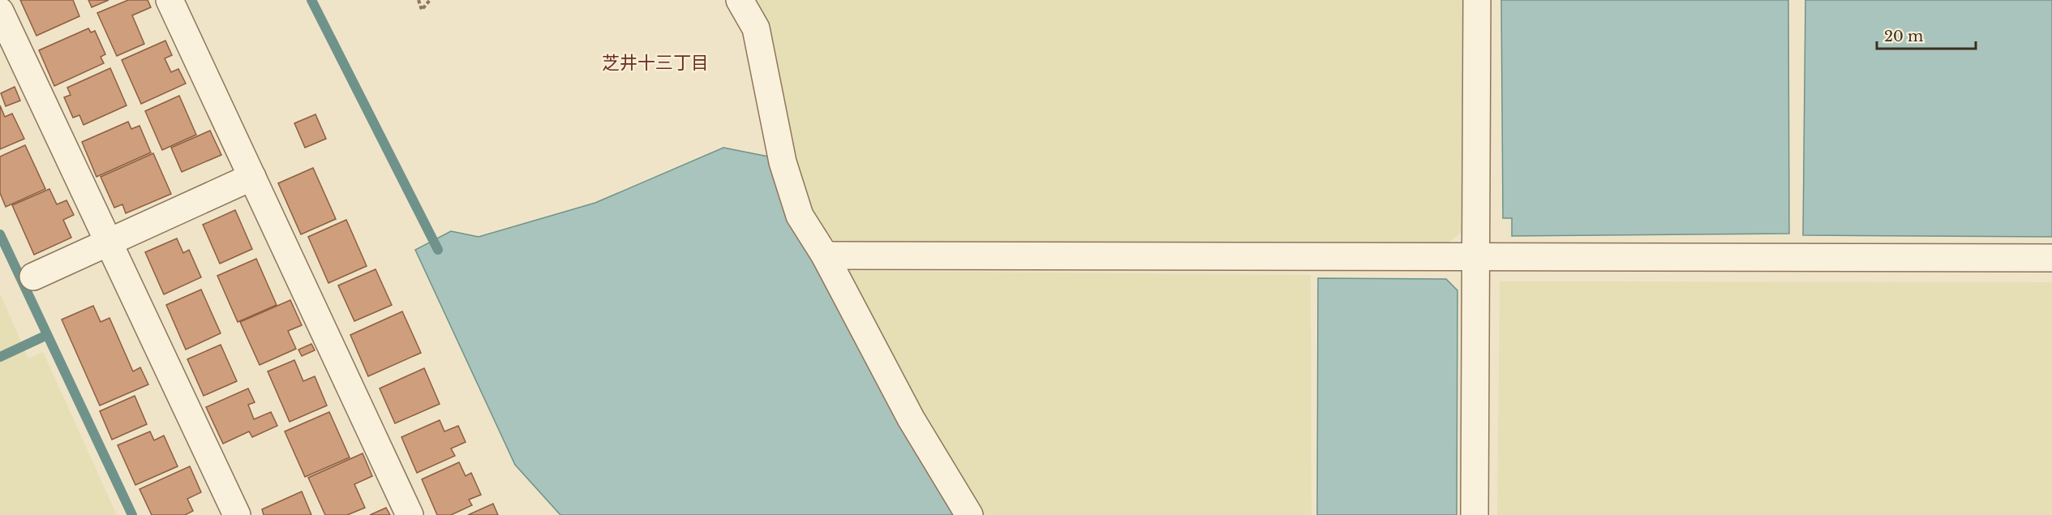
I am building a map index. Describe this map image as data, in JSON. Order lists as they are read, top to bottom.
{
  "districts": ["芝井十三丁目"],
  "scale_bar": "20 m"
}
